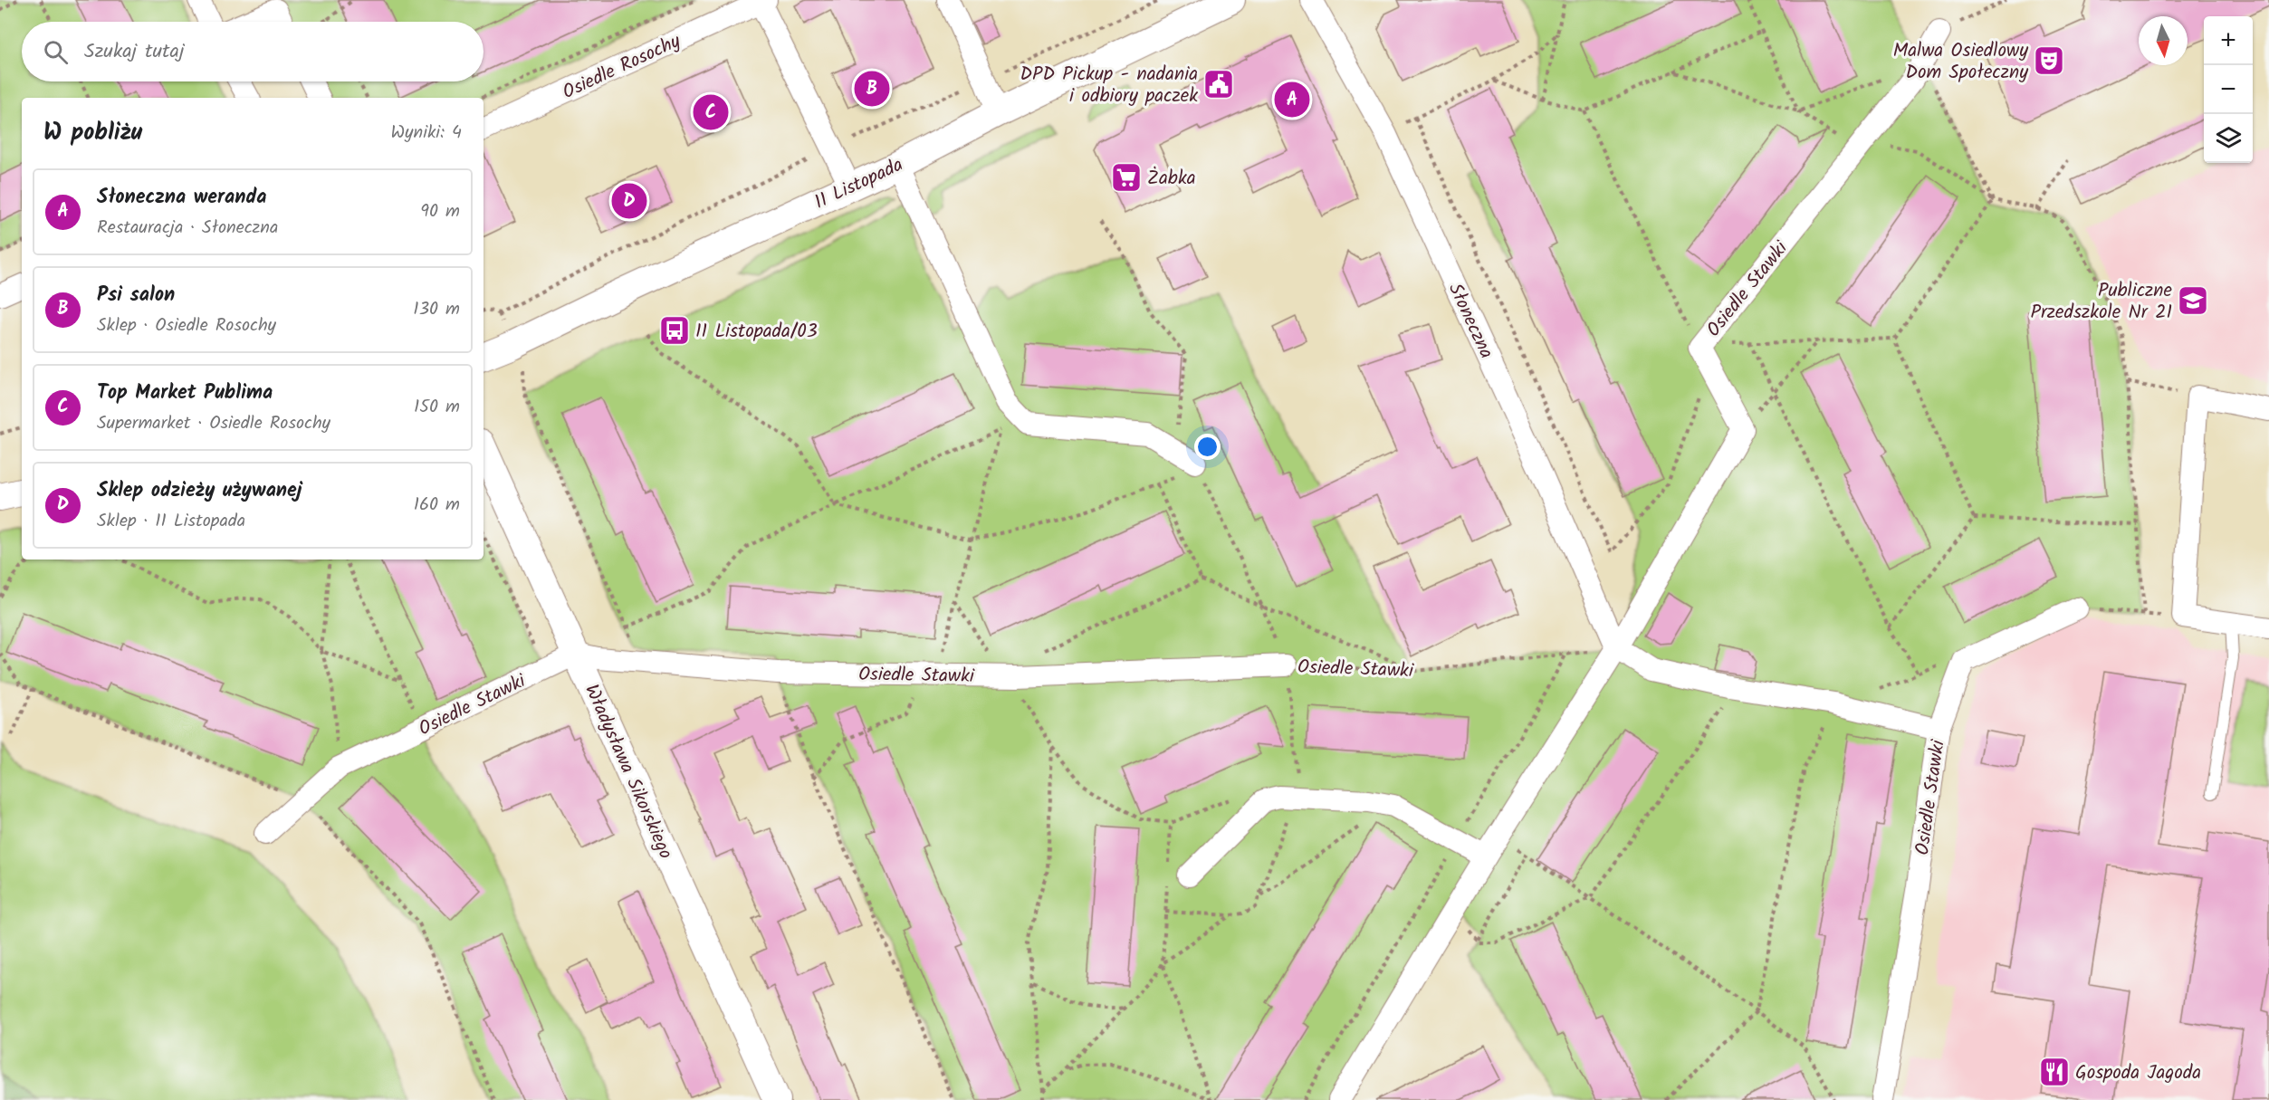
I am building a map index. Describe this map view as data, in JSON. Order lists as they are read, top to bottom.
{
  "streets": {
    "street": [
      "Osiedle Rosochy",
      "11 Listopada",
      "Osiedle Stawki",
      "Słoneczna",
      "Władysława Sikorskiego"
    ]
  },
  "crossings": [
    ["Osiedle Rosochy", "11 Listopada"],
    ["Osiedle Stawki", "Słoneczna"],
    ["Osiedle Stawki", "Władysława Sikorskiego"]
  ],
  "places": {
    "theatre": ["Malwa Osiedlowy Dom Społeczny"],
    "public building": ["DPD Pickup - nadania i odbiory paczek"],
    "supermarket": ["Żabka"],
    "school or university": ["Publiczne Przedszkole Nr 21"],
    "bus stop": ["11 Listopada/03"],
    "restaurant": ["Gospoda Jagoda"]
  },
  "north": "bottom",
  "page": {
    "map_buttons": ["+", "−"],
    "search": "Szukaj tutaj",
    "pins": [
      "B",
      "A",
      "C",
      "D"
    ],
    "heading": ["W pobliżu", "Wyniki: 4"],
    "list": [
      {
        "mark": "A",
        "name": "Słoneczna weranda",
        "note": "Restauracja · Słoneczna",
        "value": "90 m"
      },
      {
        "mark": "B",
        "name": "Psi salon",
        "note": "Sklep · Osiedle Rosochy",
        "value": "130 m"
      },
      {
        "mark": "C",
        "name": "Top Market Publima",
        "note": "Supermarket · Osiedle Rosochy",
        "value": "150 m"
      },
      {
        "mark": "D",
        "name": "Sklep odzieży używanej",
        "note": "Sklep · 11 Listopada",
        "value": "160 m"
      }
    ]
  }
}
